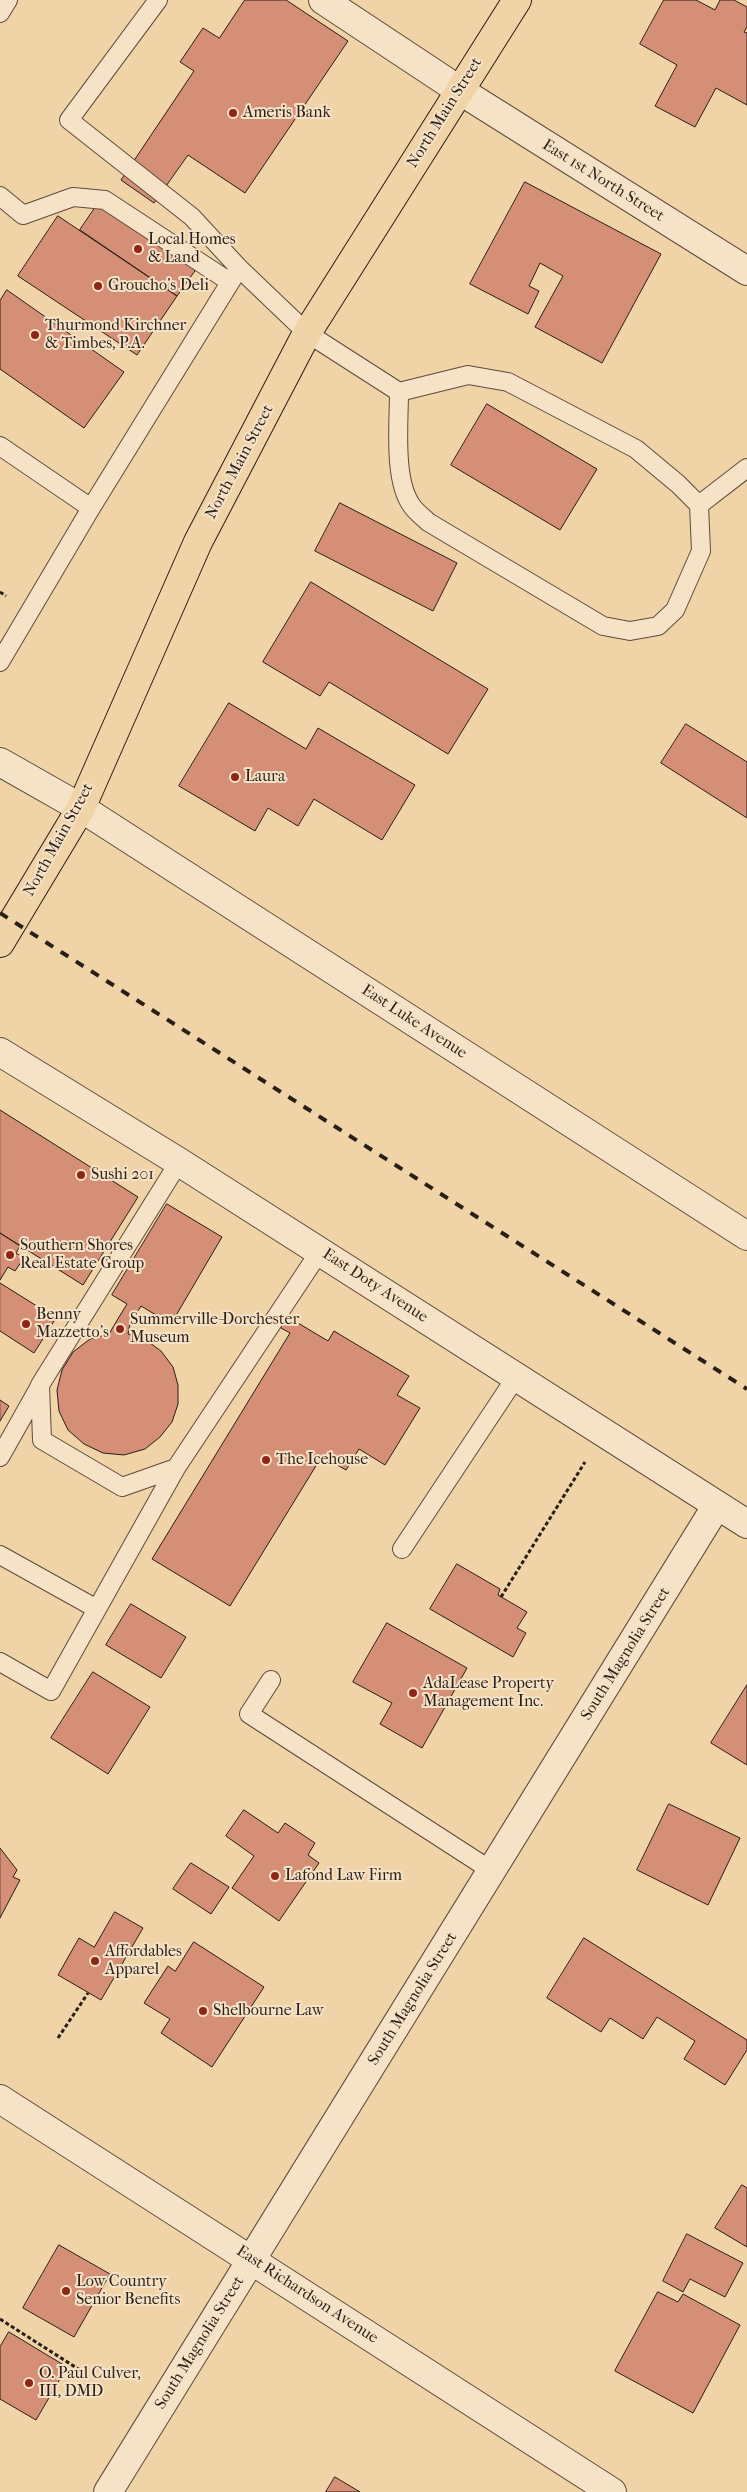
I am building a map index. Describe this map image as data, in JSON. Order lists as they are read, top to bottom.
{
  "streets": {
    "main road": ["North Main Street"],
    "street": [
      "East 1st North Street",
      "East Luke Avenue",
      "East Doty Avenue",
      "South Magnolia Street",
      "East Richardson Avenue"
    ]
  },
  "crossings": [
    ["North Main Street", "East 1st North Street"],
    ["North Main Street", "East Luke Avenue"],
    ["East Doty Avenue", "South Magnolia Street"],
    ["South Magnolia Street", "East Richardson Avenue"]
  ],
  "places": [
    "Ameris Bank",
    "Local Homes & Land",
    "Groucho's Deli",
    "Thurmond Kirchner & Timbes, P.A.",
    "Laura",
    "Sushi 201",
    "Southern Shores Real Estate Group",
    "Benny Mazzetto's",
    "Summerville-Dorchester Museum",
    "The Icehouse",
    "AdaLease Property Management Inc.",
    "Lafond Law Firm",
    "Affordables Apparel",
    "Shelbourne Law",
    "Low Country Senior Benefits",
    "O. Paul Culver, III, DMD"
  ]
}
